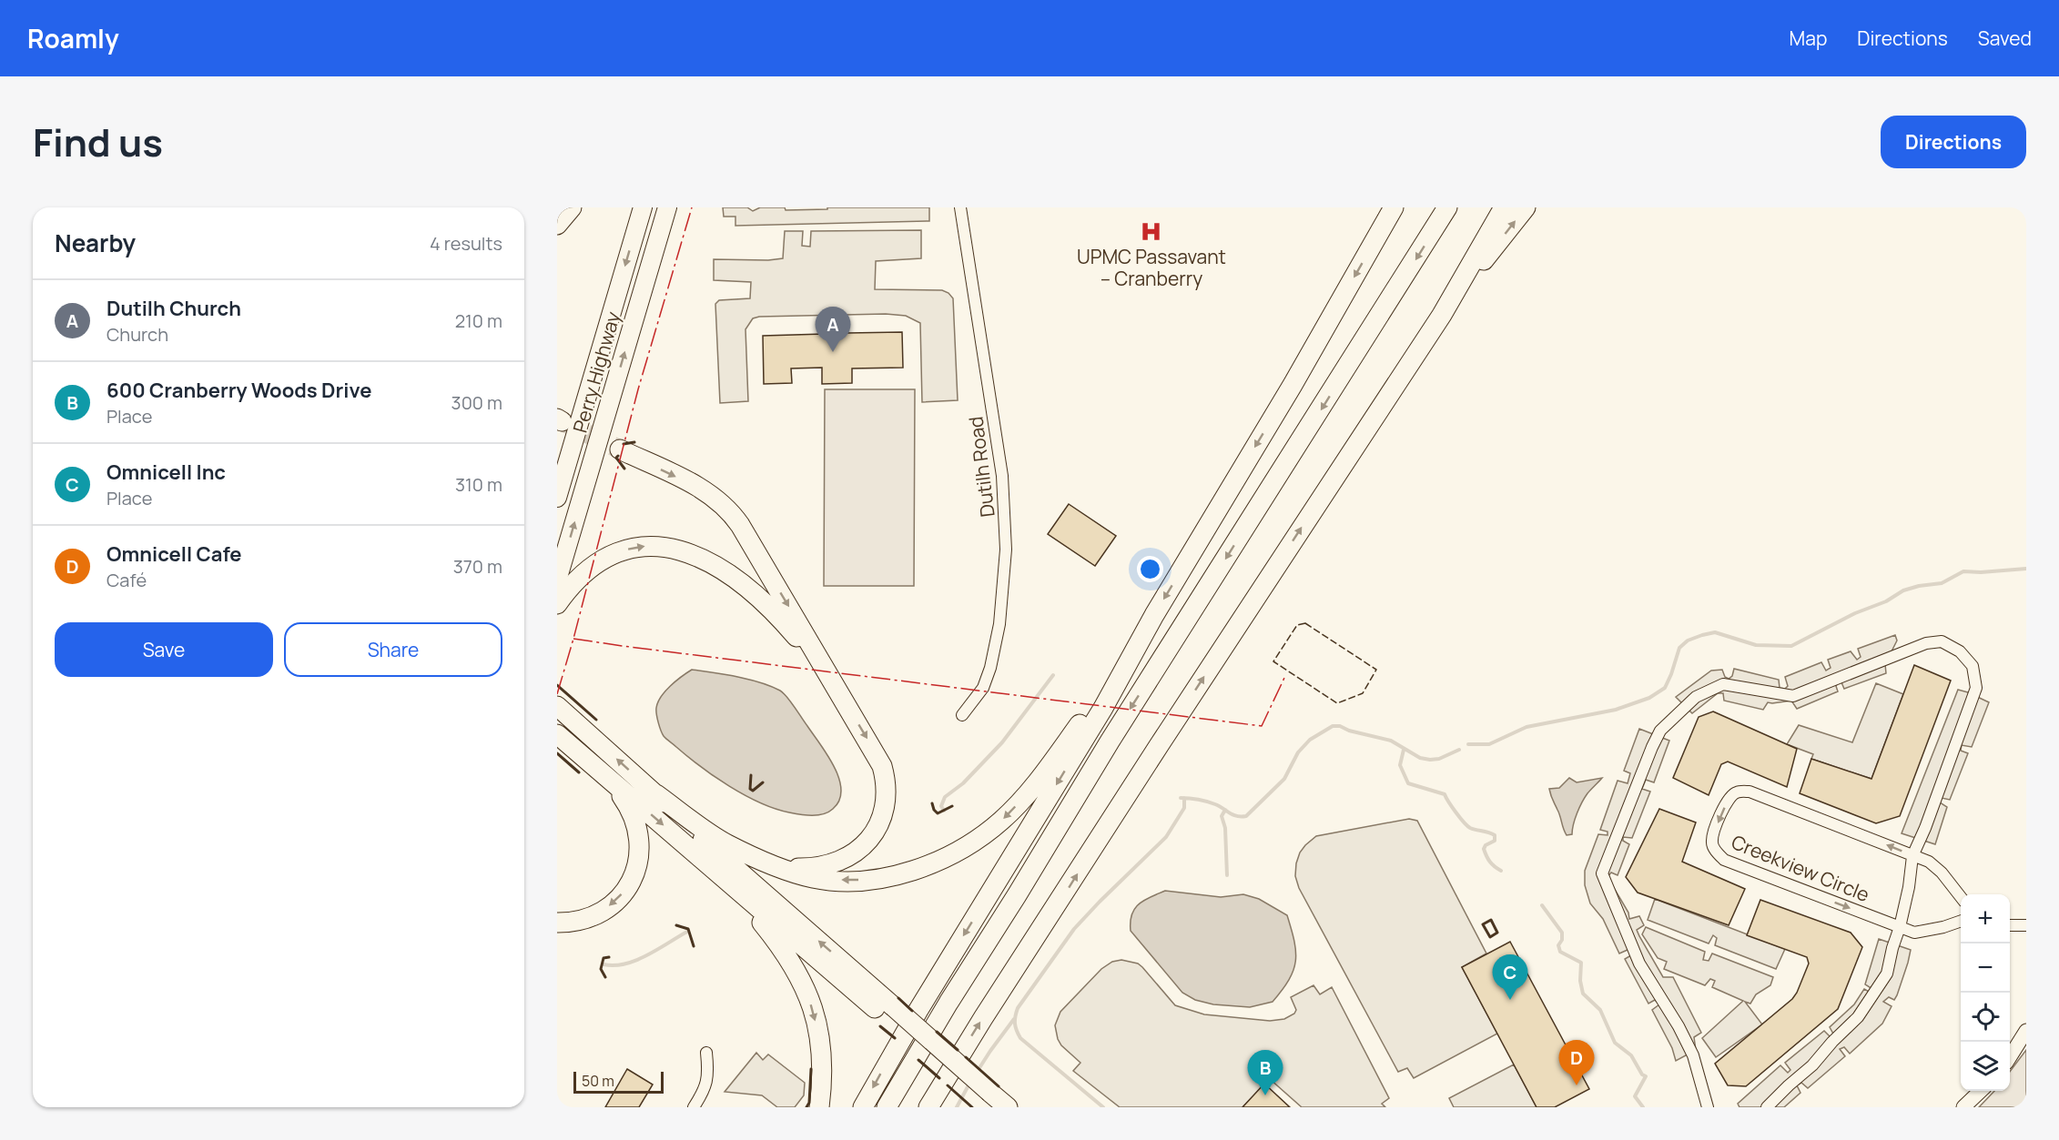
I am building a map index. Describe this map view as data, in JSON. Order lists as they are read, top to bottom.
{
  "streets": {
    "highway": ["Perry Highway"],
    "street": ["Dutilh Road", "Creekview Circle"]
  },
  "places": {
    "hospital": ["UPMC Passavant – Cranberry"]
  },
  "scale_bar": "50 m",
  "page": {
    "header": "Roamly",
    "nav": ["Map", "Directions", "Saved"],
    "title": "Find us",
    "buttons": [
      "Directions",
      ["Save", "Share"]
    ],
    "heading": ["Nearby", "4 results"],
    "list": [
      {
        "mark": "A",
        "name": "Dutilh Church",
        "note": "Church",
        "value": "210 m"
      },
      {
        "mark": "B",
        "name": "600 Cranberry Woods Drive",
        "note": "Place",
        "value": "300 m"
      },
      {
        "mark": "C",
        "name": "Omnicell Inc",
        "note": "Place",
        "value": "310 m"
      },
      {
        "mark": "D",
        "name": "Omnicell Cafe",
        "note": "Café",
        "value": "370 m"
      }
    ],
    "pins": [
      "A",
      "C",
      "D",
      "B"
    ],
    "map_buttons": ["+", "−"],
    "scale": "50 m"
  }
}
